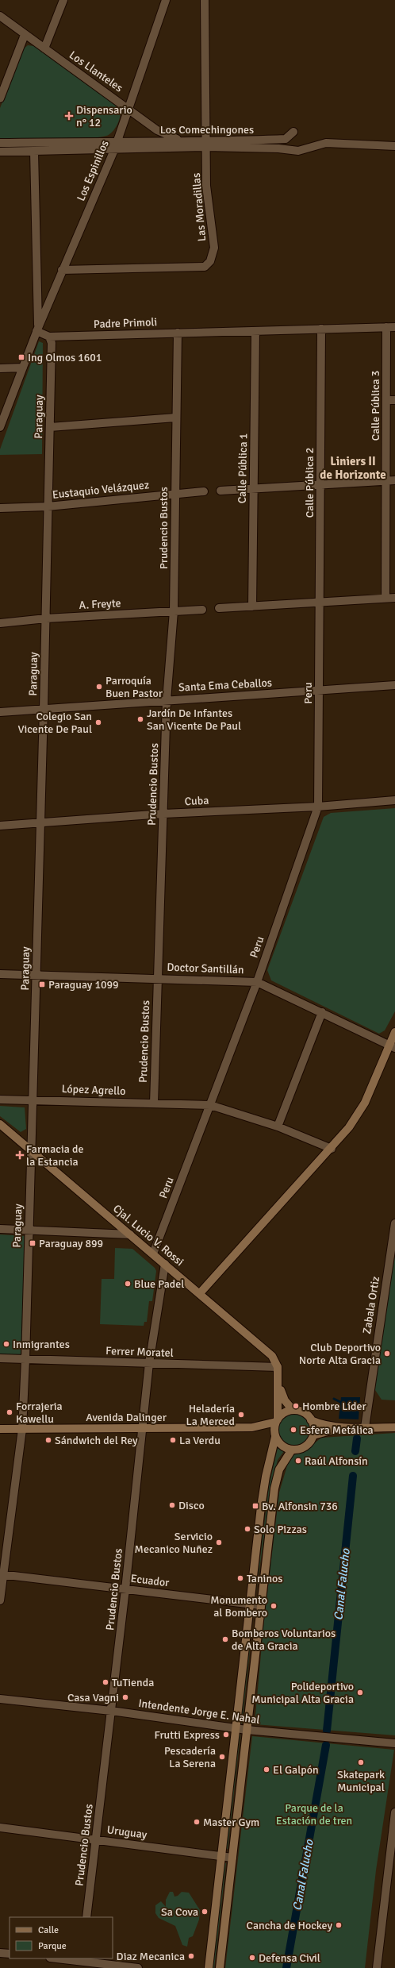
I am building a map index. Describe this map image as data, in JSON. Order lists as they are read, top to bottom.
{
  "streets": {
    "main road": ["Cjal. Lucio V. Rossi", "Avenida Dalinger"],
    "street": [
      "Los Llanteles",
      "Los Comechingones",
      "Los Espinillos",
      "Las Moradillas",
      "Padre Primoli",
      "Calle Pública 3",
      "Paraguay",
      "Calle Pública 1",
      "Calle Pública 2",
      "Eustaquio Velázquez",
      "Prudencio Bustos",
      "A. Freyte",
      "Santa Ema Ceballos",
      "Peru",
      "Cuba",
      "Doctor Santillán",
      "López Agrello",
      "Zabala Ortiz",
      "Ferrer Moratel",
      "Ecuador",
      "Intendente Jorge E. Nahal",
      "Uruguay"
    ]
  },
  "crossings": [
    ["Los Llanteles", "Los Comechingones"],
    ["Los Llanteles", "Los Espinillos"],
    ["Los Comechingones", "Los Espinillos"],
    ["Los Comechingones", "Las Moradillas"],
    ["Los Espinillos", "Las Moradillas"],
    ["Los Espinillos", "Padre Primoli"],
    ["Padre Primoli", "Calle Pública 3"],
    ["Padre Primoli", "Paraguay"],
    ["Padre Primoli", "Calle Pública 1"],
    ["Padre Primoli", "Calle Pública 2"],
    ["Padre Primoli", "Prudencio Bustos"],
    ["Paraguay", "Eustaquio Velázquez"],
    ["Paraguay", "A. Freyte"],
    ["Paraguay", "Santa Ema Ceballos"],
    ["Paraguay", "Cuba"],
    ["Paraguay", "Doctor Santillán"],
    ["Paraguay", "López Agrello"],
    ["Paraguay", "Cjal. Lucio V. Rossi"],
    ["Paraguay", "Ferrer Moratel"],
    ["Paraguay", "Avenida Dalinger"],
    ["Paraguay", "Ecuador"],
    ["Calle Pública 2", "Peru"],
    ["Eustaquio Velázquez", "Prudencio Bustos"],
    ["Prudencio Bustos", "A. Freyte"],
    ["Prudencio Bustos", "Santa Ema Ceballos"],
    ["Prudencio Bustos", "Cuba"],
    ["Prudencio Bustos", "Doctor Santillán"],
    ["Prudencio Bustos", "López Agrello"],
    ["Prudencio Bustos", "Cjal. Lucio V. Rossi"],
    ["Prudencio Bustos", "Ferrer Moratel"],
    ["Prudencio Bustos", "Avenida Dalinger"],
    ["Prudencio Bustos", "Ecuador"],
    ["Prudencio Bustos", "Intendente Jorge E. Nahal"],
    ["Prudencio Bustos", "Uruguay"],
    ["Santa Ema Ceballos", "Peru"],
    ["Peru", "Cuba"],
    ["Peru", "Doctor Santillán"],
    ["Peru", "López Agrello"],
    ["Peru", "Cjal. Lucio V. Rossi"],
    ["Cjal. Lucio V. Rossi", "Ferrer Moratel"]
  ],
  "districts": ["Liniers II de Horizonte"],
  "water": ["Canal Falucho"],
  "parks": ["Parque de la Estación de tren"],
  "places": {
    "health": ["Dispensario n° 12", "Farmacia de la Estancia"],
    "transit": [
      "Ing Olmos 1601",
      "Paraguay 1099",
      "Paraguay 899",
      "Bv. Alfonsin 736"
    ],
    "other": [
      "Parroquía Buen Pastor",
      "Jardín De Infantes San Vicente De Paul",
      "Colegio San Vicente De Paul",
      "Blue Padel",
      "Inmigrantes",
      "Club Deportivo Norte Alta Gracia",
      "Hombre Líder",
      "Forrajeria Kawellu",
      "Heladería La Merced",
      "Esfera Metálica",
      "Sándwich del Rey",
      "La Verdu",
      "Raúl Alfonsín",
      "Disco",
      "Solo Pizzas",
      "Servicio Mecanico Nuñez",
      "Taninos",
      "Monumento al Bombero",
      "Bomberos Voluntarios de Alta Gracia",
      "TuTienda",
      "Polideportivo Municipal Alta Gracia",
      "Casa Vagni",
      "Frutti Express",
      "Pescadería La Serena",
      "Skatepark Municipal",
      "El Galpón",
      "Master Gym",
      "Sa Cova",
      "Cancha de Hockey",
      "Diaz Mecanica",
      "Defensa Civil"
    ]
  },
  "legend": ["Calle", "Parque"]
}
